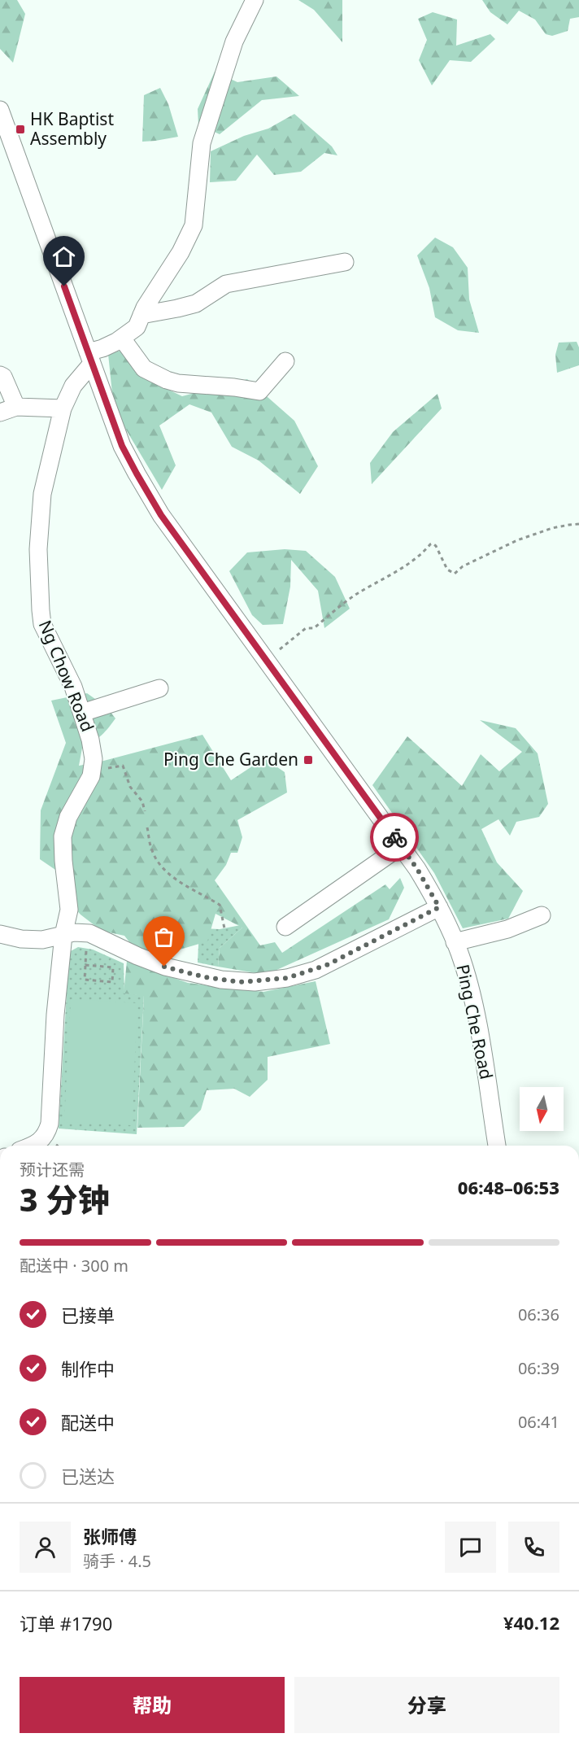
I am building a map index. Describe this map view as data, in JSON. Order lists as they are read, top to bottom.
{
  "streets": {
    "street": ["Ng Chow Road", "Ping Che Road"]
  },
  "crossings": [
    ["Ng Chow Road", "Ping Che Road"]
  ],
  "places": {
    "transit": ["HK Baptist Assembly", "Ping Che Garden"]
  },
  "north": "bottom",
  "page": {
    "heading": ["3 分钟", "预计还需", "06:48–06:53"],
    "panel": [
      "张师傅",
      "骑手 · 4.5",
      "订单 #1790",
      "¥40.12"
    ],
    "bar": "配送中 · 300 m",
    "list": [
      ["已接单", "06:36"],
      ["制作中", "06:39"],
      ["配送中", "06:41"],
      "已送达"
    ],
    "buttons": ["帮助", "分享"]
  }
}
